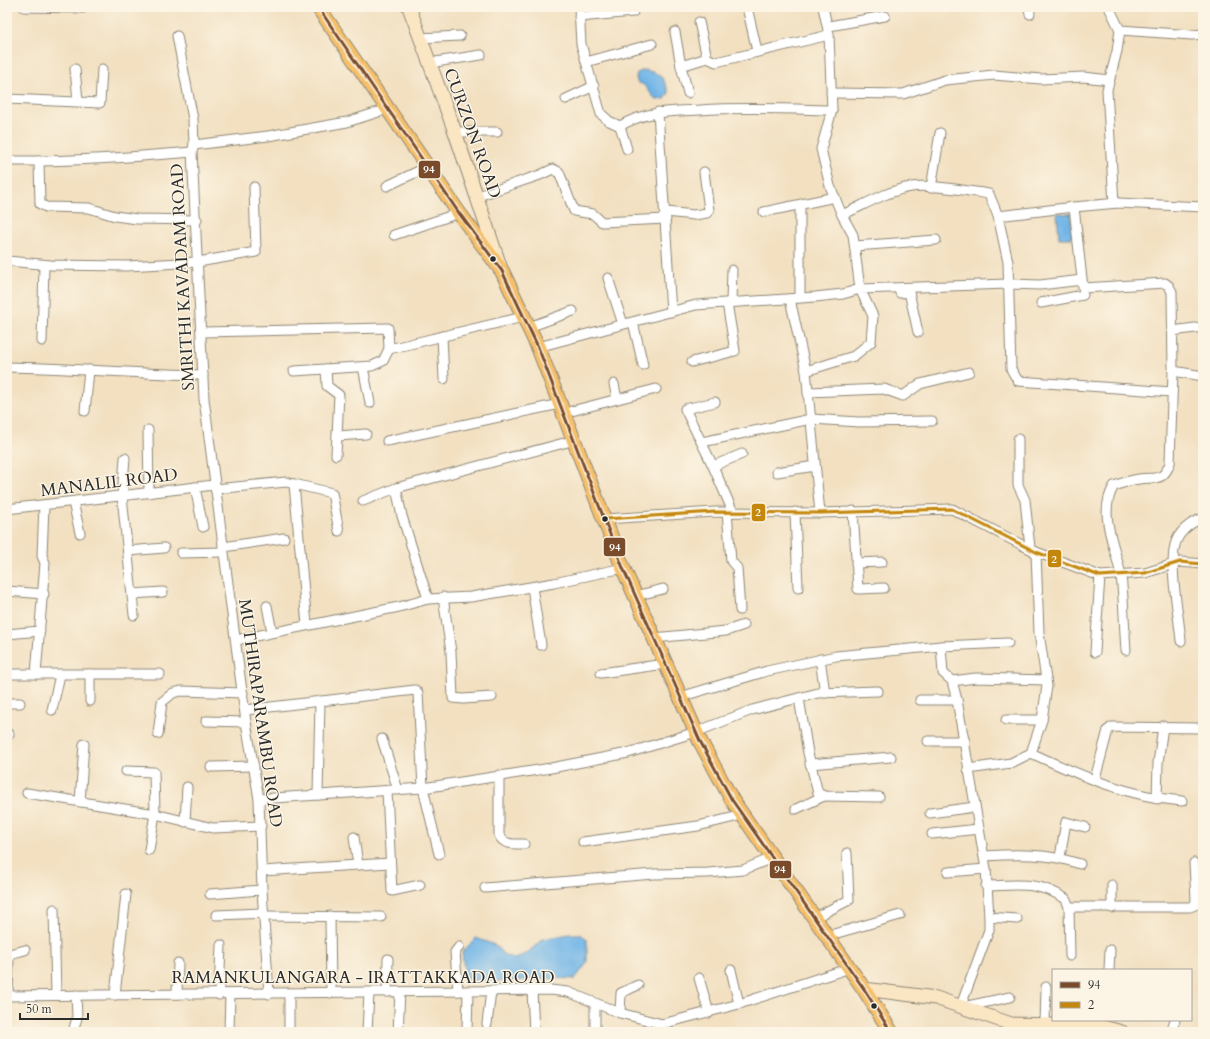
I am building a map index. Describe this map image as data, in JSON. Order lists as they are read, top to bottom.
{
  "streets": {
    "main road": ["CURZON ROAD"],
    "street": [
      "SMRITHI KAVADAM ROAD",
      "MANALIL ROAD",
      "MUTHIRAPARAMBU ROAD",
      "RAMANKULANGARA - IRATTAKKADA ROAD"
    ]
  },
  "crossings": [
    ["SMRITHI KAVADAM ROAD", "MANALIL ROAD"],
    ["SMRITHI KAVADAM ROAD", "MUTHIRAPARAMBU ROAD"],
    ["MANALIL ROAD", "MUTHIRAPARAMBU ROAD"],
    ["MUTHIRAPARAMBU ROAD", "RAMANKULANGARA - IRATTAKKADA ROAD"]
  ],
  "lines": ["transit line 94", "transit line 2"],
  "legend": ["94", "2"],
  "scale_bar": "50 m"
}
